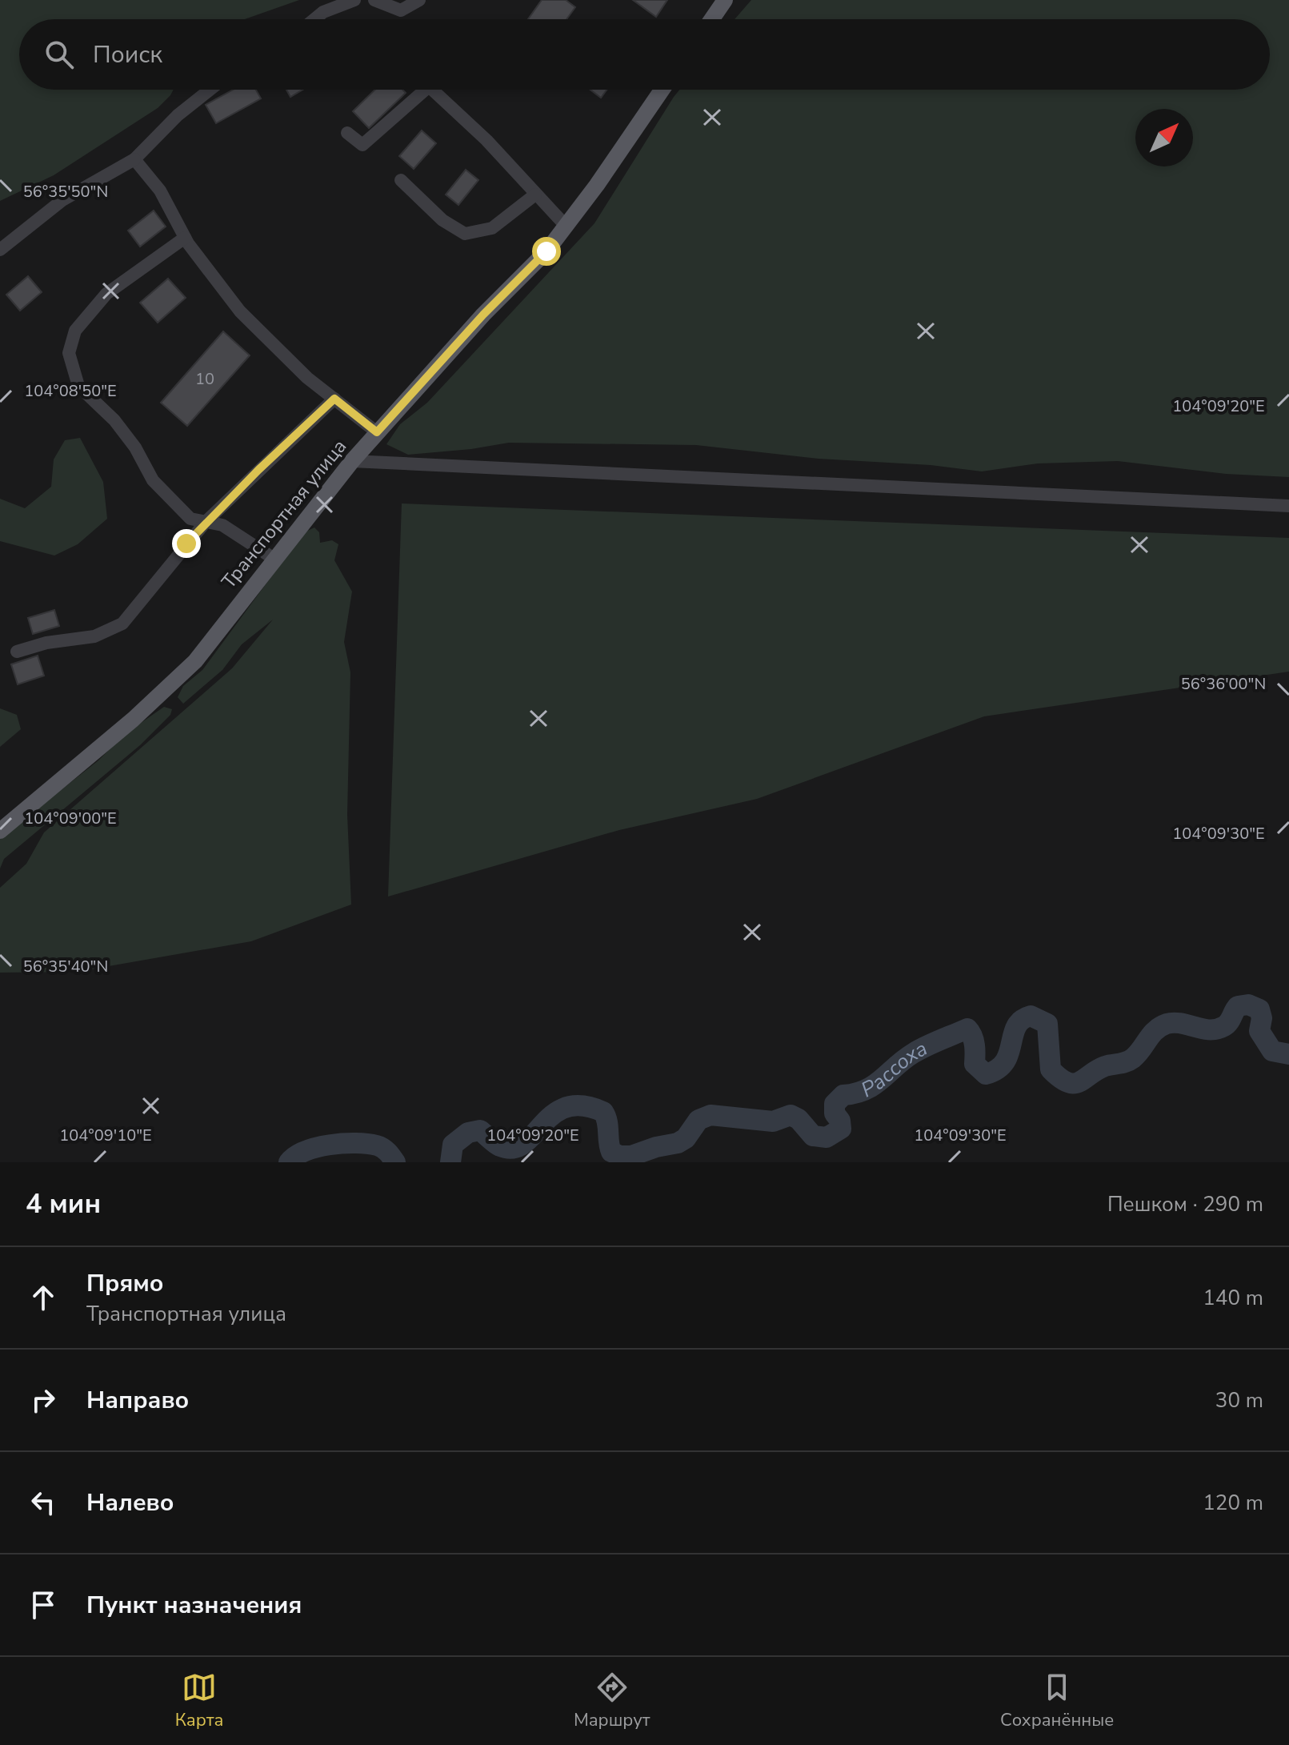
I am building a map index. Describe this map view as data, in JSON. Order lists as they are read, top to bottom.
{
  "streets": {
    "main road": ["Транспортная улица"]
  },
  "water": ["Рассоха"],
  "house_numbers": ["10"],
  "north": "top right",
  "page": {
    "search": "Поиск",
    "heading": ["4 мин", "Пешком · 290 m"],
    "list": [
      ["Прямо", "Транспортная улица", "140 m"],
      ["Направо", "30 m"],
      ["Налево", "120 m"],
      "Пункт назначения"
    ],
    "nav": ["Карта", "Маршрут", "Сохранённые"]
  },
  "coordinates": [
    "56°35'50\"N",
    "104°08'50\"E",
    "104°09'20\"E",
    "56°36'00\"N",
    "104°09'00\"E",
    "104°09'30\"E",
    "56°35'40\"N",
    "104°09'10\"E"
  ]
}
